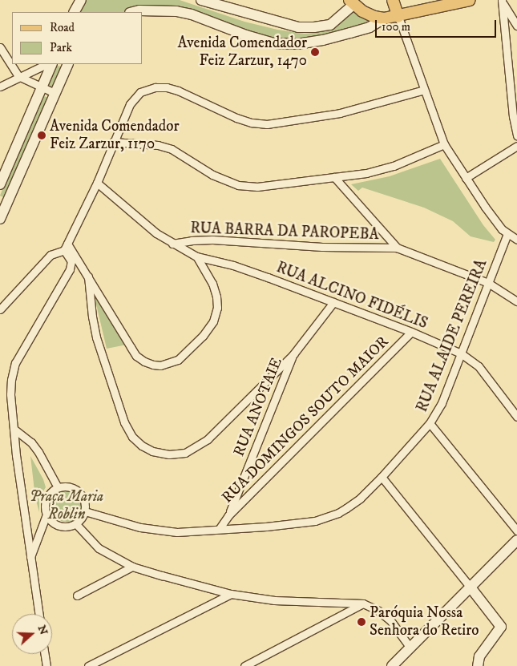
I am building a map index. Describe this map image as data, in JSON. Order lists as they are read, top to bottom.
{
  "streets": {
    "street": [
      "RUA BARRA DA PAROPEBA",
      "RUA ALCINO FIDÉLIS",
      "RUA ALAIDE PEREIRA",
      "RUA ANOTAIE",
      "RUA DOMINGOS SOUTO MAIOR"
    ]
  },
  "crossings": [
    ["RUA BARRA DA PAROPEBA", "RUA ALCINO FIDÉLIS"],
    ["RUA ALCINO FIDÉLIS", "RUA ALAIDE PEREIRA"],
    ["RUA ALCINO FIDÉLIS", "RUA DOMINGOS SOUTO MAIOR"],
    ["RUA ALAIDE PEREIRA", "RUA DOMINGOS SOUTO MAIOR"],
    ["RUA ANOTAIE", "RUA DOMINGOS SOUTO MAIOR"]
  ],
  "parks": ["Praça Maria Roblin"],
  "places": ["Avenida Comendador Feiz Zarzur, 1470", "Avenida Comendador Feiz Zarzur, 1170", "Paróquia Nossa Senhora do Retiro"],
  "legend": ["Road", "Park"],
  "scale_bar": "100 m",
  "north": "right"
}
